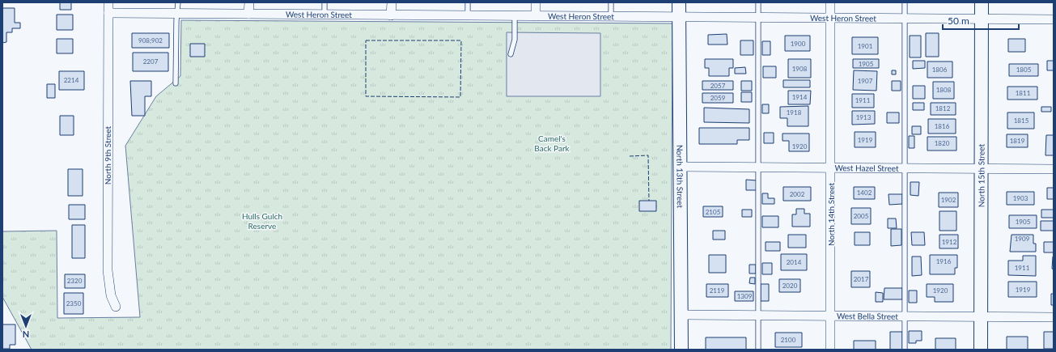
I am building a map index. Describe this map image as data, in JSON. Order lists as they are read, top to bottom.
{
  "streets": {
    "street": [
      "West Heron Street",
      "North 9th Street",
      "West Hazel Street",
      "North 13th Street",
      "North 15th Street",
      "North 14th Street",
      "West Bella Street"
    ]
  },
  "crossings": [
    ["West Heron Street", "North 9th Street"],
    ["West Heron Street", "North 13th Street"],
    ["West Heron Street", "North 15th Street"],
    ["West Heron Street", "North 14th Street"],
    ["West Hazel Street", "North 13th Street"],
    ["West Hazel Street", "North 15th Street"],
    ["West Hazel Street", "North 14th Street"],
    ["North 13th Street", "West Bella Street"],
    ["North 15th Street", "West Bella Street"],
    ["North 14th Street", "West Bella Street"]
  ],
  "parks": ["Camel's Back Park", "Hulls Gulch Reserve"],
  "house_numbers": [
    "908;902",
    "1900",
    "1901",
    "2207",
    "1905",
    "1908",
    "1806",
    "1805",
    "2214",
    "1907",
    "2057",
    "1808",
    "1811",
    "1914",
    "2059",
    "1911",
    "1812",
    "1918",
    "1913",
    "1815",
    "1816",
    "1919",
    "1819",
    "1820",
    "1920",
    "1402",
    "2002",
    "1903",
    "1902",
    "2105",
    "2005",
    "1905",
    "1909",
    "1912",
    "1916",
    "2014",
    "1911",
    "2017",
    "2320",
    "2020",
    "1919",
    "2119",
    "1920",
    "1309",
    "2350",
    "2100"
  ],
  "scale_bar": "50 m",
  "north": "bottom"
}
